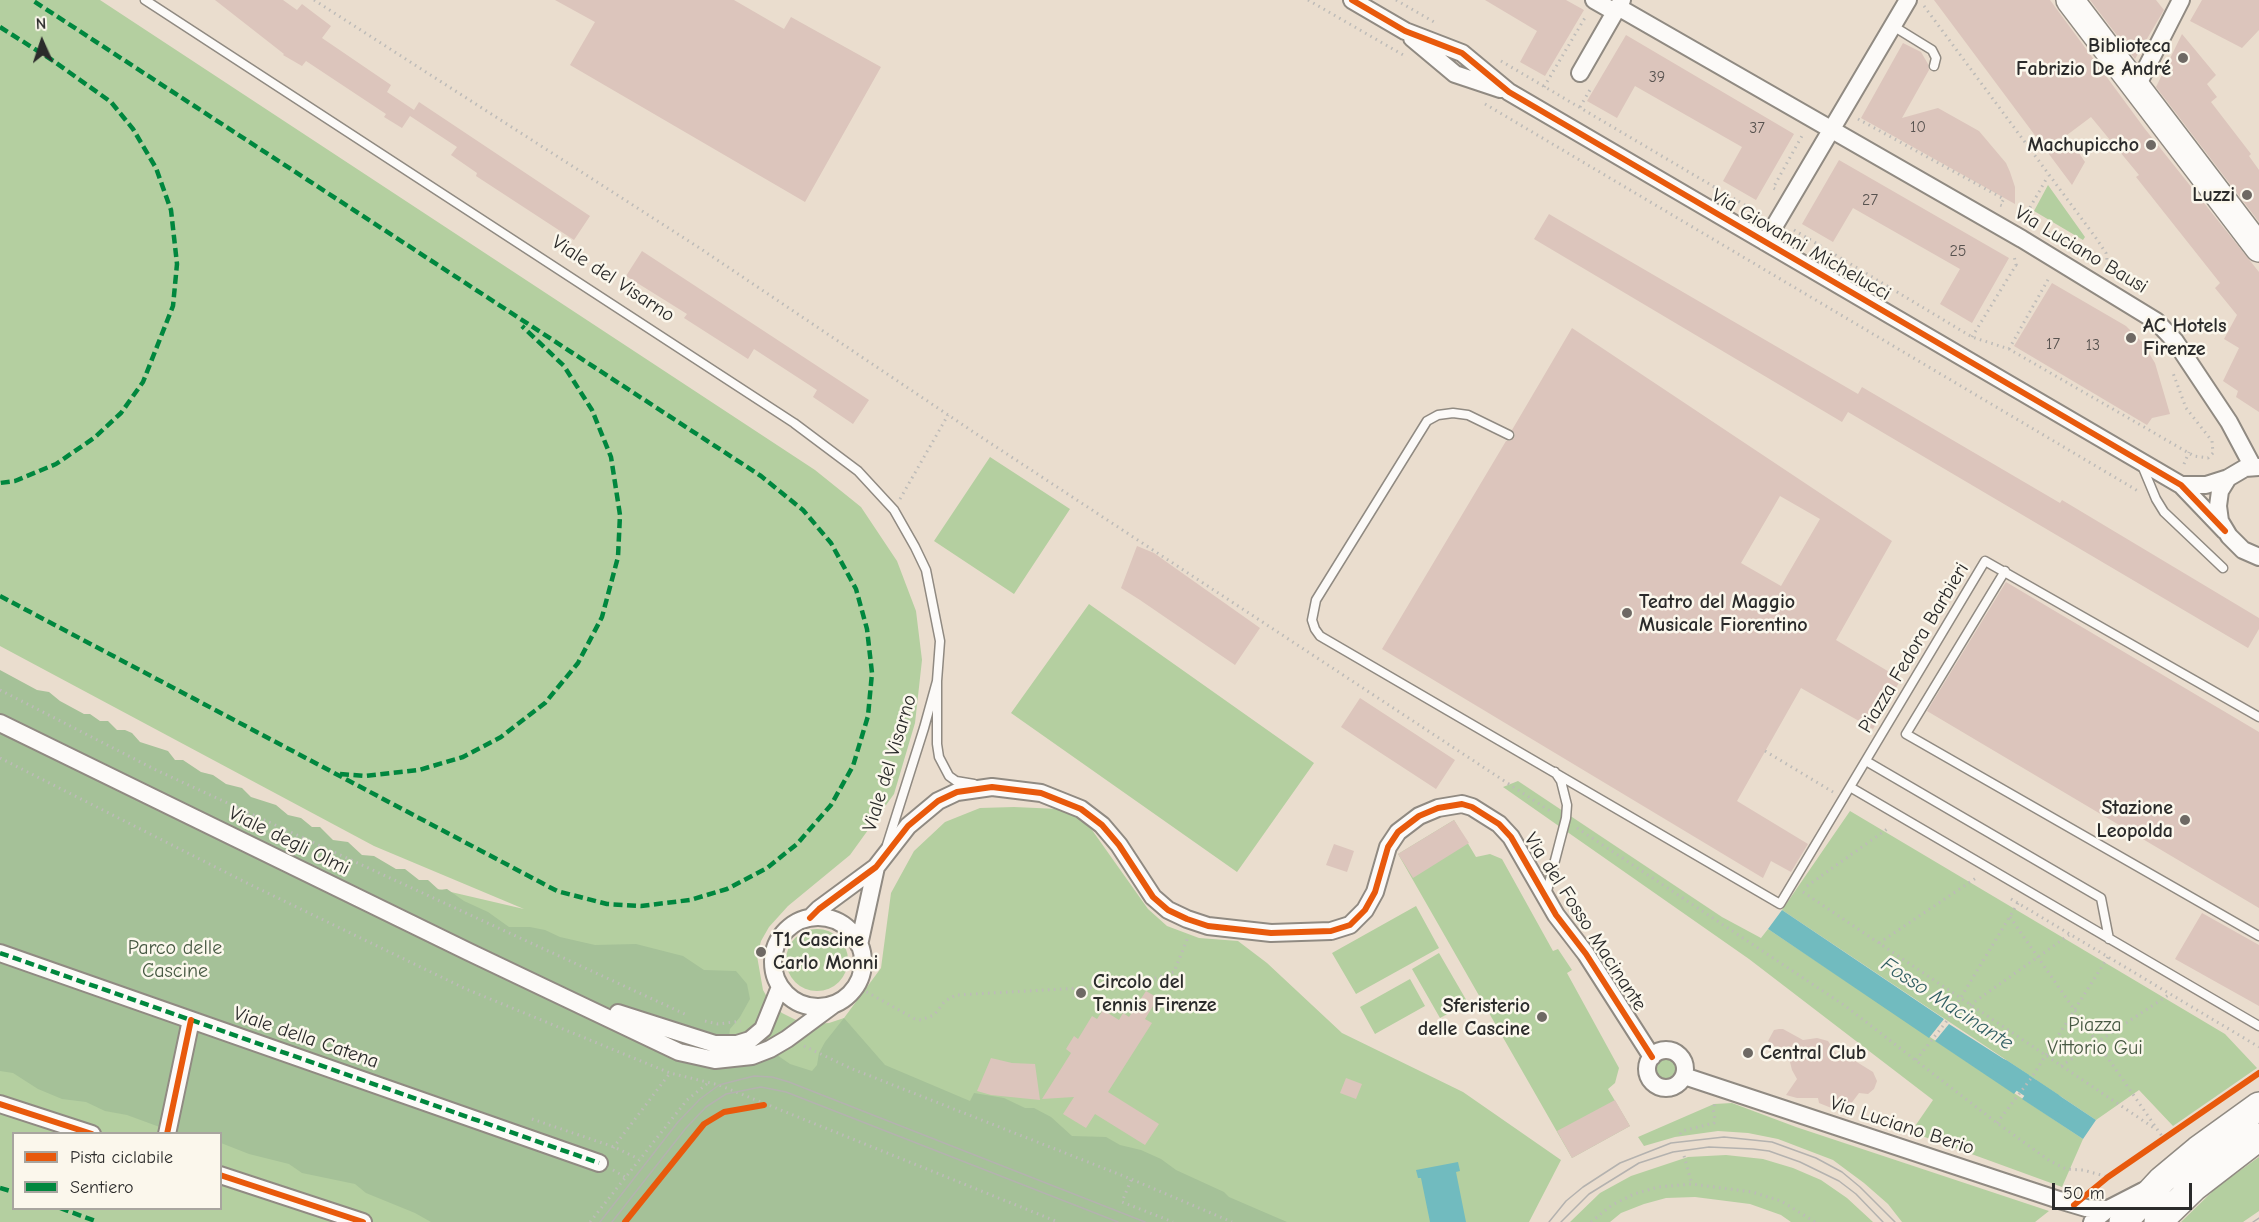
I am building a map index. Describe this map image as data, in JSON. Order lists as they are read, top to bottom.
{
  "streets": {
    "street": [
      "Via Giovanni Michelucci",
      "Via Luciano Bausi",
      "Viale del Visarno",
      "Viale degli Olmi",
      "Via del Fosso Macinante",
      "Viale della Catena",
      "Via Luciano Berio"
    ],
    "lane": ["Piazza Fedora Barbieri"]
  },
  "crossings": [
    ["Viale del Visarno", "Viale degli Olmi"],
    ["Viale del Visarno", "Via del Fosso Macinante"],
    ["Via del Fosso Macinante", "Via Luciano Berio"]
  ],
  "water": ["Fosso Macinante"],
  "parks": ["Parco delle Cascine", "Piazza Vittorio Gui"],
  "places": [
    "Biblioteca Fabrizio De André",
    "Machupiccho",
    "Luzzi",
    "AC Hotels Firenze",
    "Teatro del Maggio Musicale Fiorentino",
    "Stazione Leopolda",
    "T1 Cascine Carlo Monni",
    "Circolo del Tennis Firenze",
    "Sferisterio delle Cascine",
    "Central Club"
  ],
  "house_numbers": [
    "39",
    "10",
    "37",
    "27",
    "25",
    "17",
    "13"
  ],
  "legend": ["Pista ciclabile", "Sentiero"],
  "scale_bar": "50 m",
  "north": "top"
}
